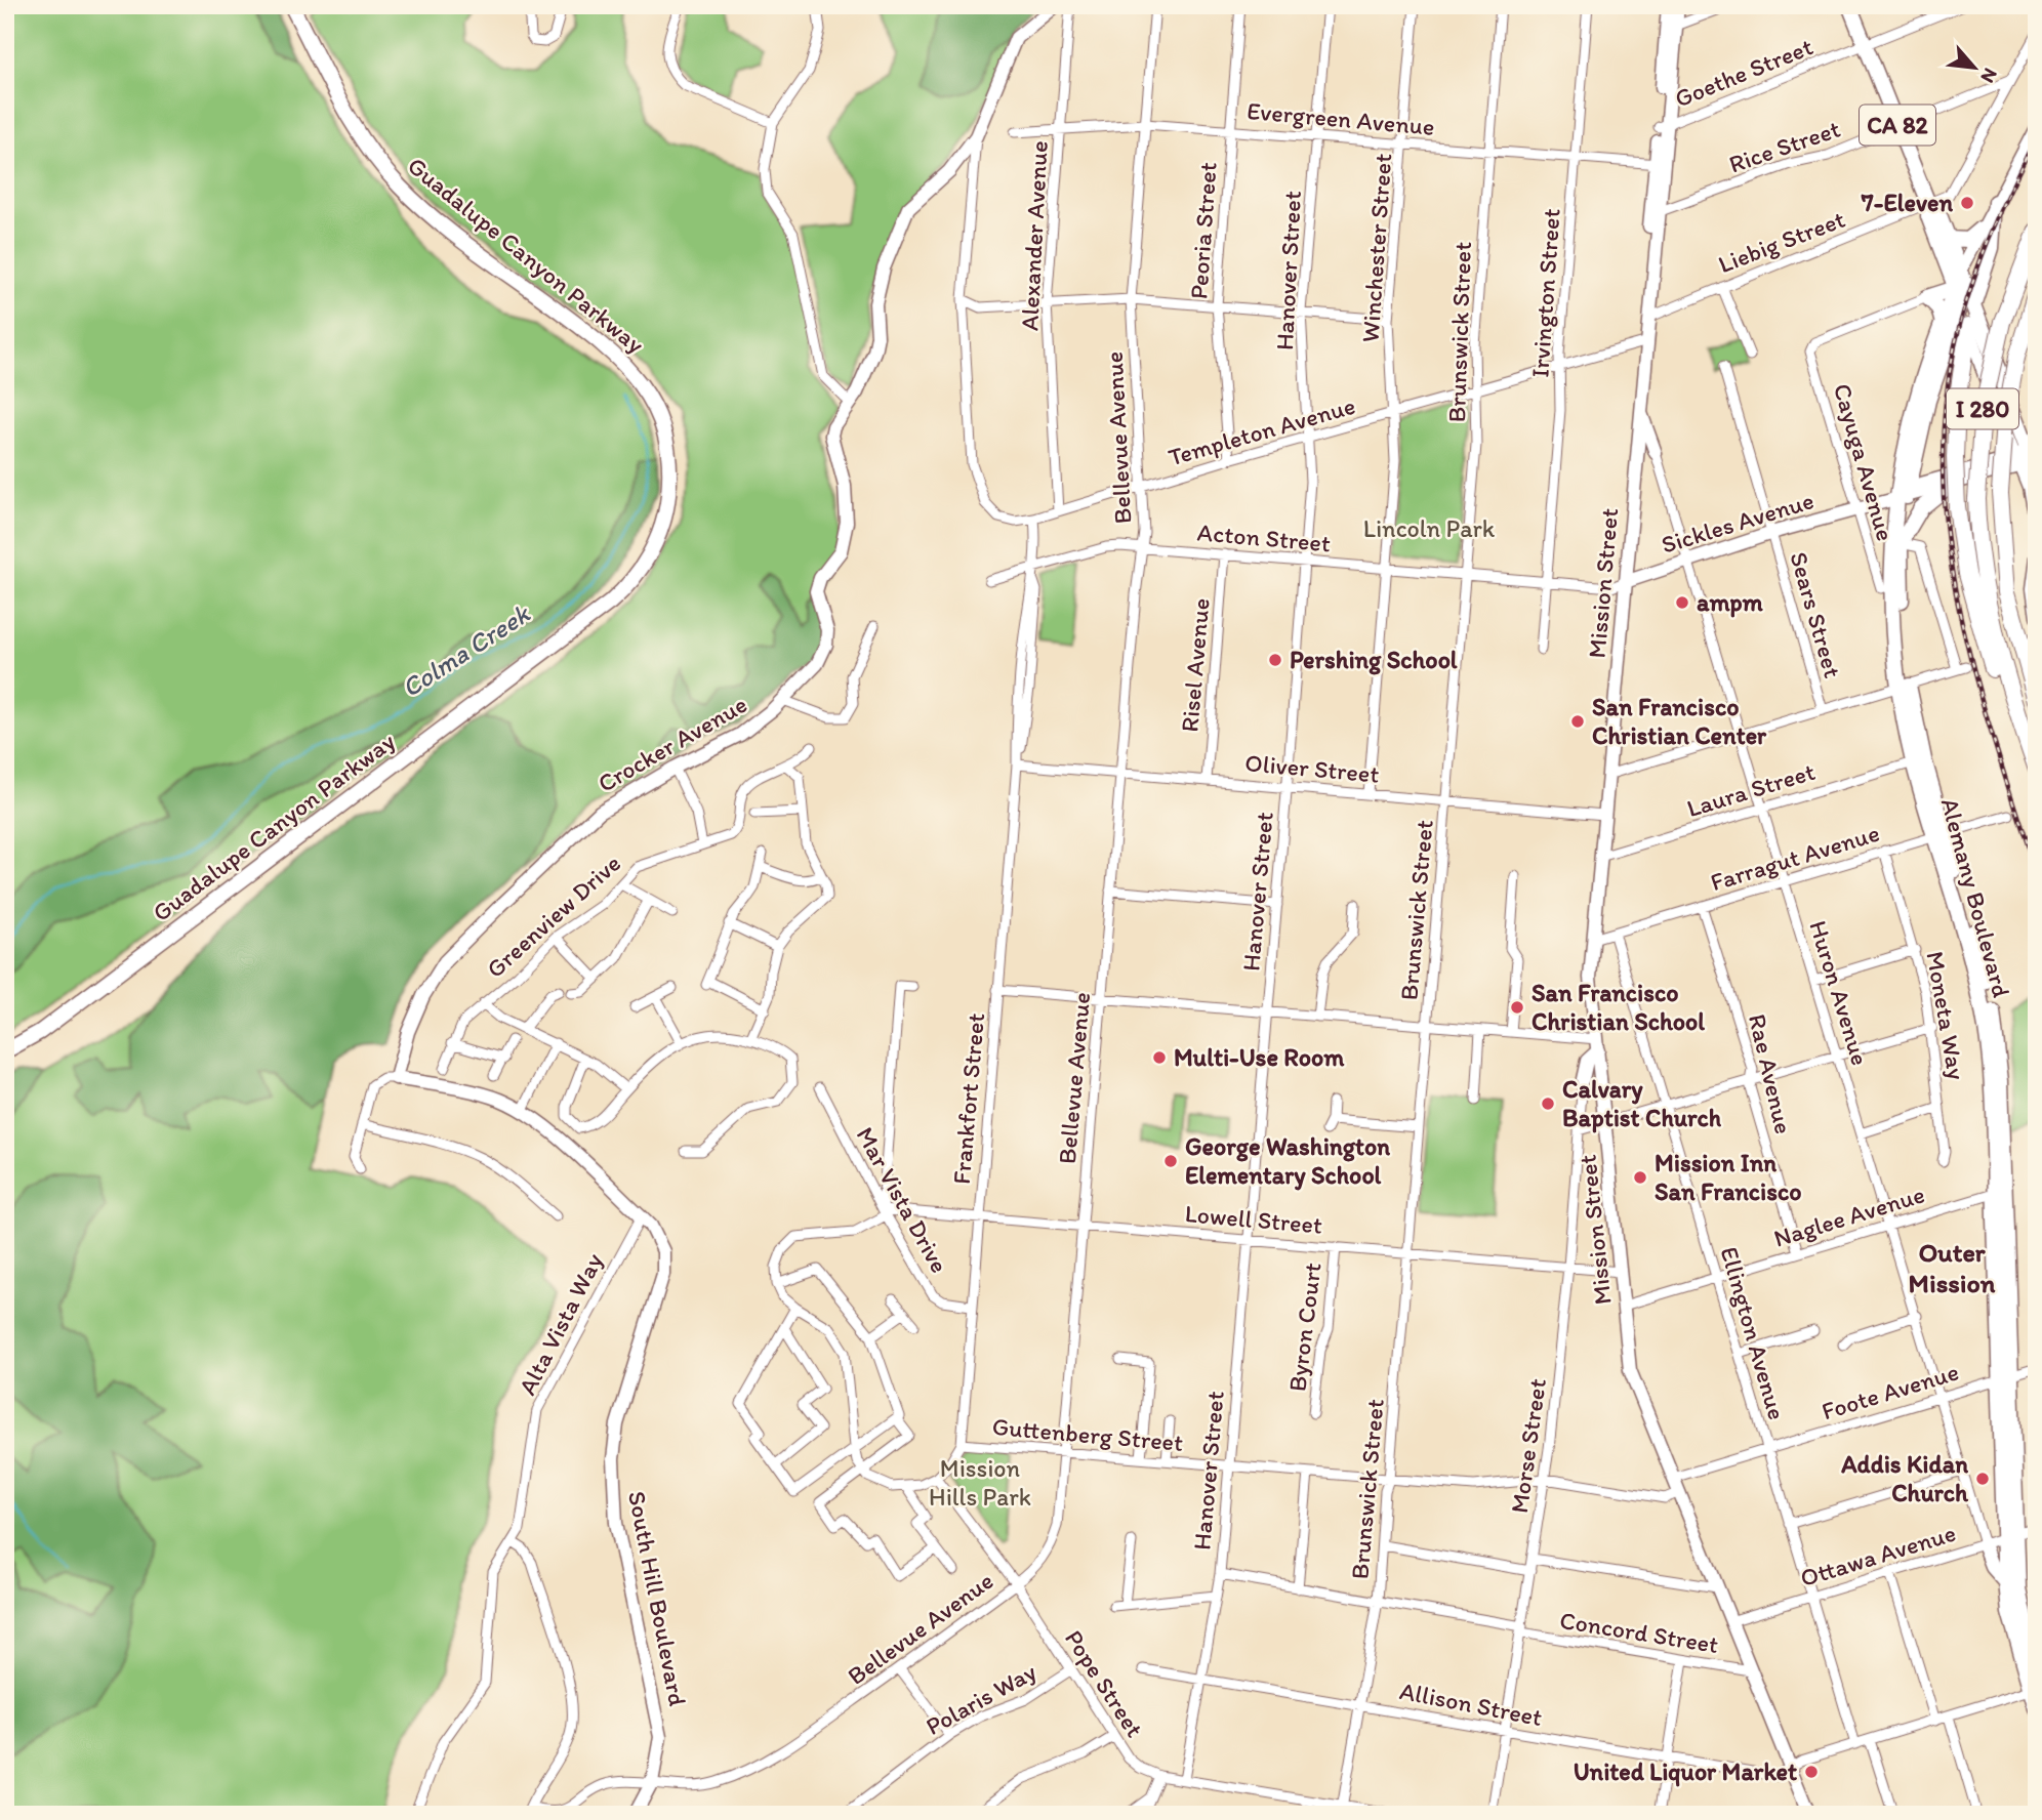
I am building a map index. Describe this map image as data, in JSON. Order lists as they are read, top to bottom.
{
  "streets": {
    "highway": ["I 280"],
    "main road": ["CA 82", "Guadalupe Canyon Parkway", "Alemany Boulevard"],
    "street": [
      "Goethe Street",
      "Evergreen Avenue",
      "Rice Street",
      "Peoria Street",
      "Alexander Avenue",
      "Liebig Street",
      "Winchester Street",
      "Hanover Street",
      "Irvington Street",
      "Brunswick Street",
      "Templeton Avenue",
      "Bellevue Avenue",
      "Cayuga Avenue",
      "Sickles Avenue",
      "Acton Street",
      "Mission Street",
      "Sears Street",
      "Risel Avenue",
      "Crocker Avenue",
      "Oliver Street",
      "Laura Street",
      "Farragut Avenue",
      "Greenview Drive",
      "Huron Avenue",
      "Moneta Way",
      "Rae Avenue",
      "Frankfort Street",
      "Mar Vista Drive",
      "Naglee Avenue",
      "Lowell Street",
      "Alta Vista Way",
      "Byron Court",
      "Ellington Avenue",
      "Foote Avenue",
      "Guttenberg Street",
      "Morse Street",
      "Ottawa Avenue",
      "South Hill Boulevard",
      "Concord Street",
      "Pope Street",
      "Polaris Way",
      "Allison Street"
    ]
  },
  "crossings": [
    ["Goethe Street", "CA 82"],
    ["Goethe Street", "Mission Street"],
    ["Evergreen Avenue", "Peoria Street"],
    ["Evergreen Avenue", "Alexander Avenue"],
    ["Evergreen Avenue", "Winchester Street"],
    ["Evergreen Avenue", "Hanover Street"],
    ["Evergreen Avenue", "Irvington Street"],
    ["Evergreen Avenue", "Brunswick Street"],
    ["Evergreen Avenue", "Bellevue Avenue"],
    ["Evergreen Avenue", "Mission Street"],
    ["CA 82", "Rice Street"],
    ["CA 82", "Liebig Street"],
    ["CA 82", "Sickles Avenue"],
    ["CA 82", "Alemany Boulevard"],
    ["Rice Street", "Liebig Street"],
    ["Rice Street", "Mission Street"],
    ["Peoria Street", "Templeton Avenue"],
    ["Alexander Avenue", "Templeton Avenue"],
    ["Liebig Street", "Mission Street"],
    ["Winchester Street", "Templeton Avenue"],
    ["Winchester Street", "Acton Street"],
    ["Winchester Street", "Oliver Street"],
    ["Hanover Street", "Templeton Avenue"],
    ["Hanover Street", "Acton Street"],
    ["Hanover Street", "Oliver Street"],
    ["Hanover Street", "Lowell Street"],
    ["Hanover Street", "Guttenberg Street"],
    ["Hanover Street", "Concord Street"],
    ["Hanover Street", "Pope Street"],
    ["Hanover Street", "Allison Street"],
    ["Irvington Street", "Templeton Avenue"],
    ["Irvington Street", "Acton Street"],
    ["Brunswick Street", "Templeton Avenue"],
    ["Brunswick Street", "Acton Street"],
    ["Brunswick Street", "Oliver Street"],
    ["Brunswick Street", "Lowell Street"],
    ["Brunswick Street", "Guttenberg Street"],
    ["Brunswick Street", "Concord Street"],
    ["Brunswick Street", "Pope Street"],
    ["Brunswick Street", "Allison Street"],
    ["Templeton Avenue", "Bellevue Avenue"],
    ["Templeton Avenue", "Mission Street"],
    ["Templeton Avenue", "Crocker Avenue"],
    ["Templeton Avenue", "Frankfort Street"],
    ["Bellevue Avenue", "Acton Street"],
    ["Bellevue Avenue", "Oliver Street"],
    ["Bellevue Avenue", "Lowell Street"],
    ["Bellevue Avenue", "Guttenberg Street"],
    ["Bellevue Avenue", "South Hill Boulevard"],
    ["Bellevue Avenue", "Pope Street"],
    ["Cayuga Avenue", "Sickles Avenue"],
    ["Sickles Avenue", "Acton Street"],
    ["Sickles Avenue", "Mission Street"],
    ["Sickles Avenue", "Sears Street"],
    ["Sickles Avenue", "Alemany Boulevard"],
    ["Sickles Avenue", "Huron Avenue"],
    ["Acton Street", "Mission Street"],
    ["Acton Street", "Risel Avenue"],
    ["Acton Street", "Frankfort Street"],
    ["Mission Street", "Oliver Street"],
    ["Mission Street", "Laura Street"],
    ["Mission Street", "Farragut Avenue"],
    ["Mission Street", "Naglee Avenue"],
    ["Mission Street", "Lowell Street"],
    ["Mission Street", "Foote Avenue"],
    ["Mission Street", "Guttenberg Street"],
    ["Mission Street", "Ottawa Avenue"],
    ["Mission Street", "Concord Street"],
    ["Mission Street", "Allison Street"],
    ["Risel Avenue", "Oliver Street"],
    ["Crocker Avenue", "South Hill Boulevard"],
    ["Oliver Street", "Frankfort Street"],
    ["Laura Street", "Alemany Boulevard"],
    ["Laura Street", "Huron Avenue"],
    ["Farragut Avenue", "Alemany Boulevard"],
    ["Farragut Avenue", "Huron Avenue"],
    ["Farragut Avenue", "Moneta Way"],
    ["Farragut Avenue", "Rae Avenue"],
    ["Farragut Avenue", "Ellington Avenue"],
    ["Alemany Boulevard", "Naglee Avenue"],
    ["Alemany Boulevard", "Foote Avenue"],
    ["Alemany Boulevard", "Ottawa Avenue"],
    ["Alemany Boulevard", "Allison Street"],
    ["Huron Avenue", "Moneta Way"],
    ["Huron Avenue", "Naglee Avenue"],
    ["Huron Avenue", "Foote Avenue"],
    ["Huron Avenue", "Ottawa Avenue"],
    ["Rae Avenue", "Naglee Avenue"],
    ["Frankfort Street", "Mar Vista Drive"],
    ["Frankfort Street", "Lowell Street"],
    ["Frankfort Street", "Guttenberg Street"],
    ["Mar Vista Drive", "Lowell Street"],
    ["Naglee Avenue", "Ellington Avenue"],
    ["Lowell Street", "Byron Court"],
    ["Lowell Street", "Morse Street"],
    ["Alta Vista Way", "South Hill Boulevard"],
    ["Ellington Avenue", "Foote Avenue"],
    ["Ellington Avenue", "Ottawa Avenue"],
    ["Ellington Avenue", "Allison Street"],
    ["Guttenberg Street", "Morse Street"],
    ["Morse Street", "Concord Street"],
    ["Morse Street", "Allison Street"],
    ["Pope Street", "Polaris Way"]
  ],
  "districts": ["Outer Mission"],
  "water": ["Colma Creek"],
  "parks": ["Lincoln Park", "Mission Hills Park"],
  "places": [
    "7-Eleven",
    "ampm",
    "Pershing School",
    "San Francisco Christian Center",
    "San Francisco Christian School",
    "Multi-Use Room",
    "Calvary Baptist Church",
    "George Washington Elementary School",
    "Mission Inn San Francisco",
    "Addis Kidan Church",
    "United Liquor Market"
  ],
  "north": "bottom right"
}
